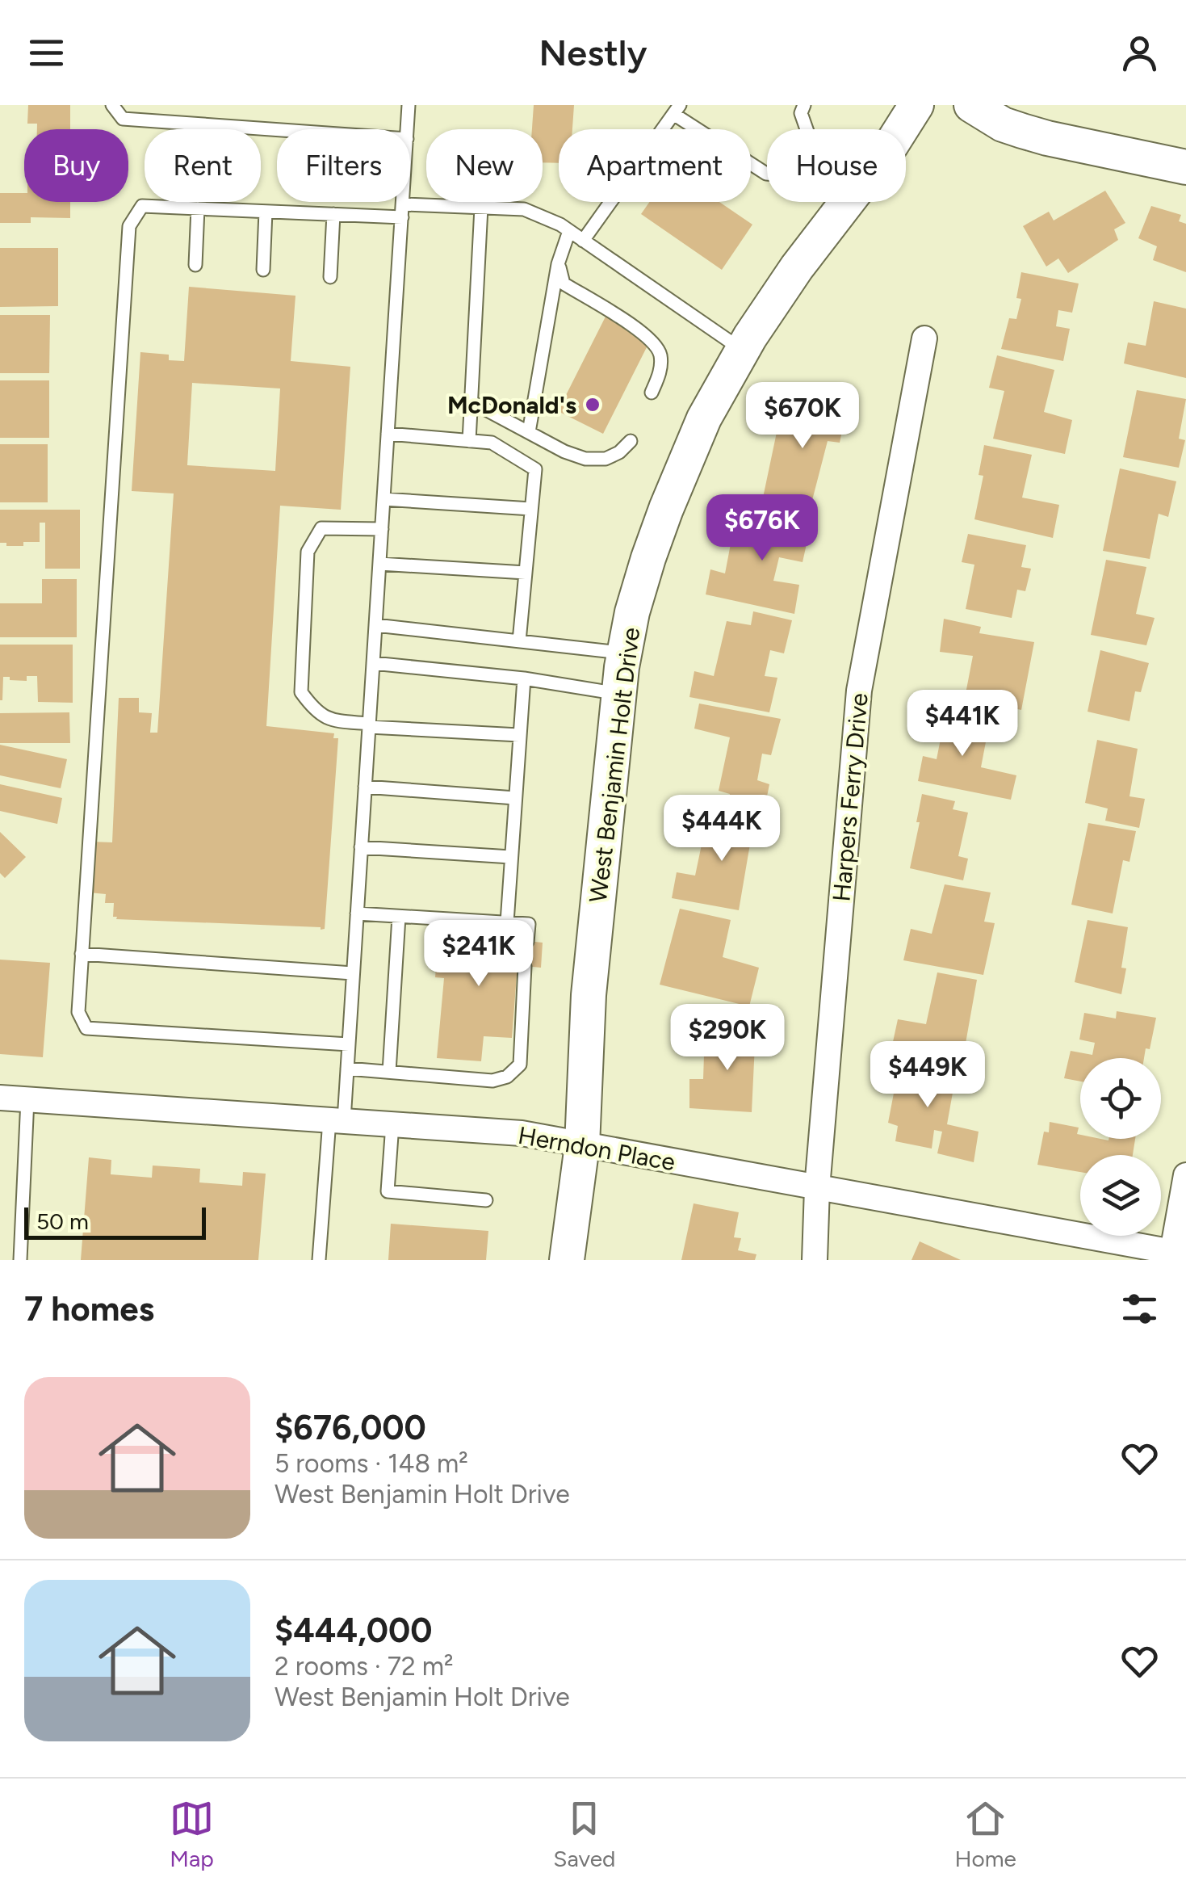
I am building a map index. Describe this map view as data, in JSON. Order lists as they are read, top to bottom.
{
  "streets": {
    "main road": ["West Benjamin Holt Drive"],
    "street": ["Harpers Ferry Drive", "Herndon Place"]
  },
  "crossings": [
    ["West Benjamin Holt Drive", "Herndon Place"],
    ["Harpers Ferry Drive", "Herndon Place"]
  ],
  "places": ["McDonald's"],
  "scale_bar": "50 m",
  "page": {
    "header": "Nestly",
    "chip": [
      "Buy",
      "Rent",
      "Filters",
      "New",
      "Apartment",
      "House"
    ],
    "price": [
      "$670K",
      "$676K",
      "$441K",
      "$444K",
      "$241K",
      "$290K",
      "$449K"
    ],
    "scale": "50 m",
    "heading": "7 homes",
    "list": [
      {
        "name": "$676,000",
        "note": "5 rooms · 148 m² · West Benjamin Holt Drive"
      },
      {
        "name": "$444,000",
        "note": "2 rooms · 72 m² · West Benjamin Holt Drive"
      }
    ],
    "tabs": ["Map", "Saved", "Home"]
  }
}
